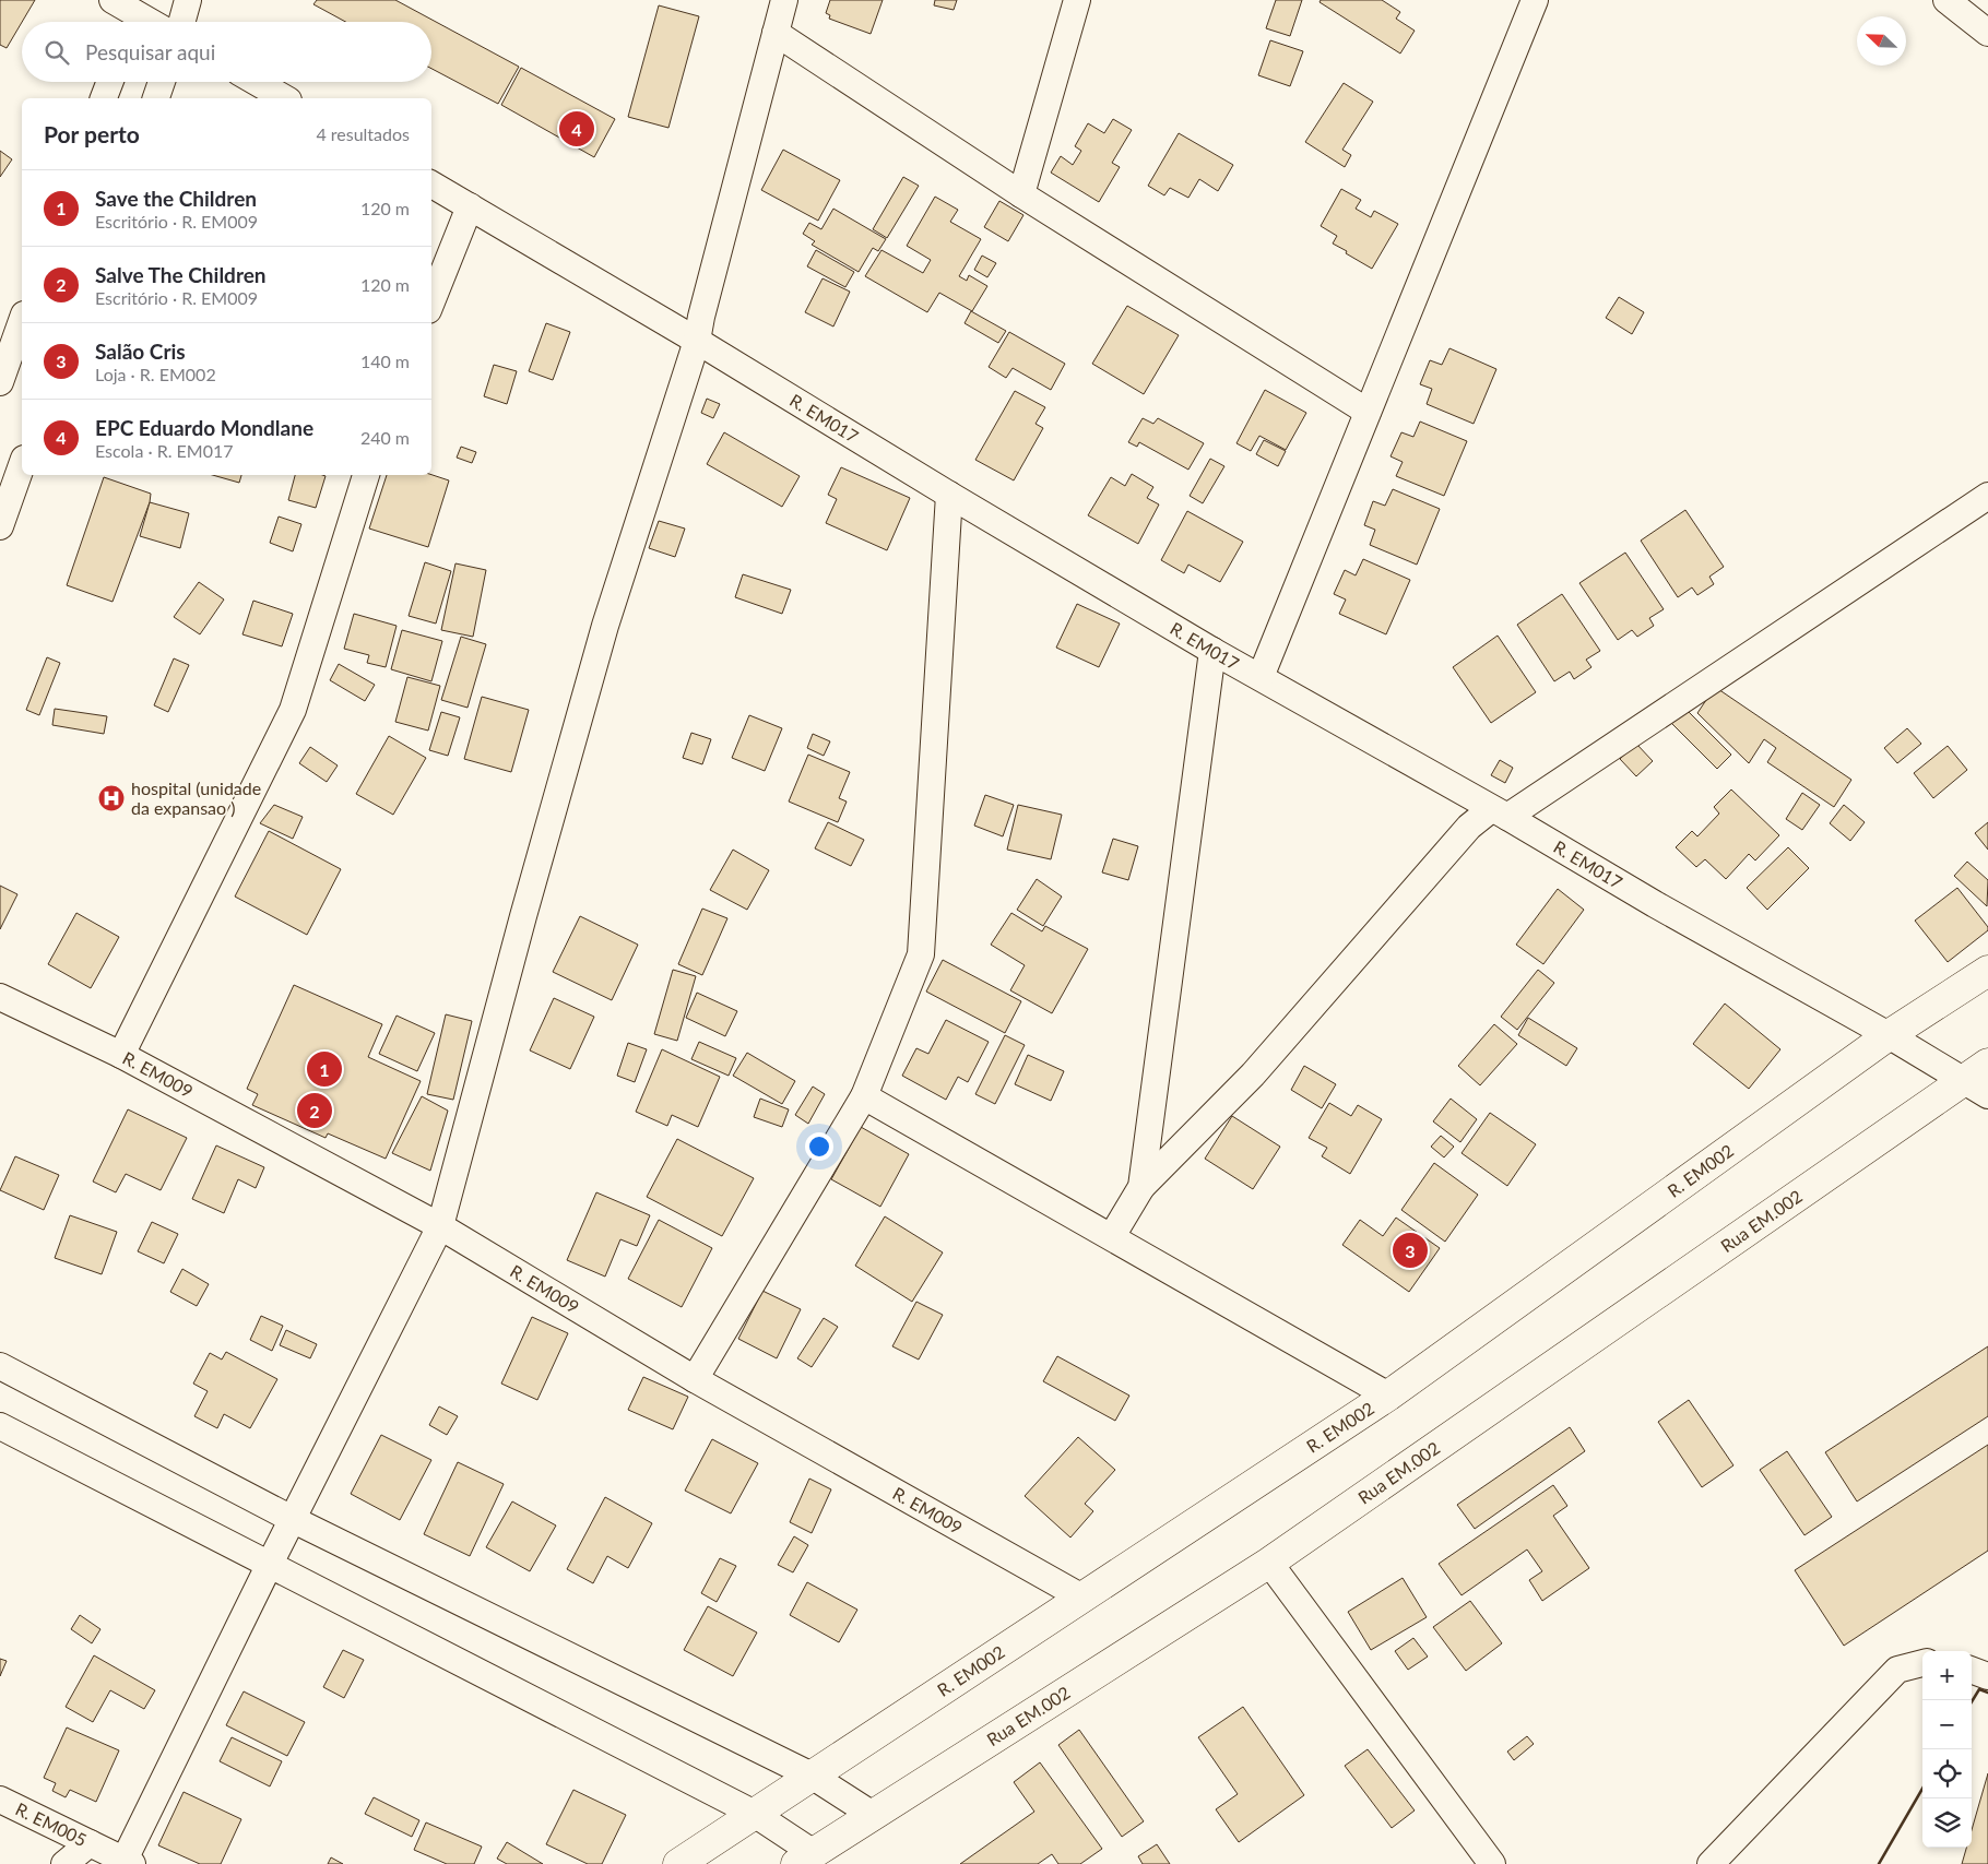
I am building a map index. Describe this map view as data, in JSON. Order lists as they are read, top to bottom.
{
  "streets": {
    "street": [
      "R. EM017",
      "R. EM009",
      "R. EM002",
      "Rua EM.002",
      "R. EM005"
    ]
  },
  "crossings": [
    ["R. EM017", "R. EM002"],
    ["R. EM017", "Rua EM.002"],
    ["R. EM009", "R. EM002"]
  ],
  "places": {
    "hospital": ["hospital (unidade da expansao )"]
  },
  "north": "top left",
  "page": {
    "search": "Pesquisar aqui",
    "heading": ["Por perto", "4 resultados"],
    "pins": [
      "4",
      "1",
      "2",
      "3"
    ],
    "list": [
      {
        "mark": "1",
        "name": "Save the Children",
        "note": "Escritório · R. EM009",
        "value": "120 m"
      },
      {
        "mark": "2",
        "name": "Salve The Children",
        "note": "Escritório · R. EM009",
        "value": "120 m"
      },
      {
        "mark": "3",
        "name": "Salão Cris",
        "note": "Loja · R. EM002",
        "value": "140 m"
      },
      {
        "mark": "4",
        "name": "EPC Eduardo Mondlane",
        "note": "Escola · R. EM017",
        "value": "240 m"
      }
    ],
    "map_buttons": ["+", "−"]
  }
}
